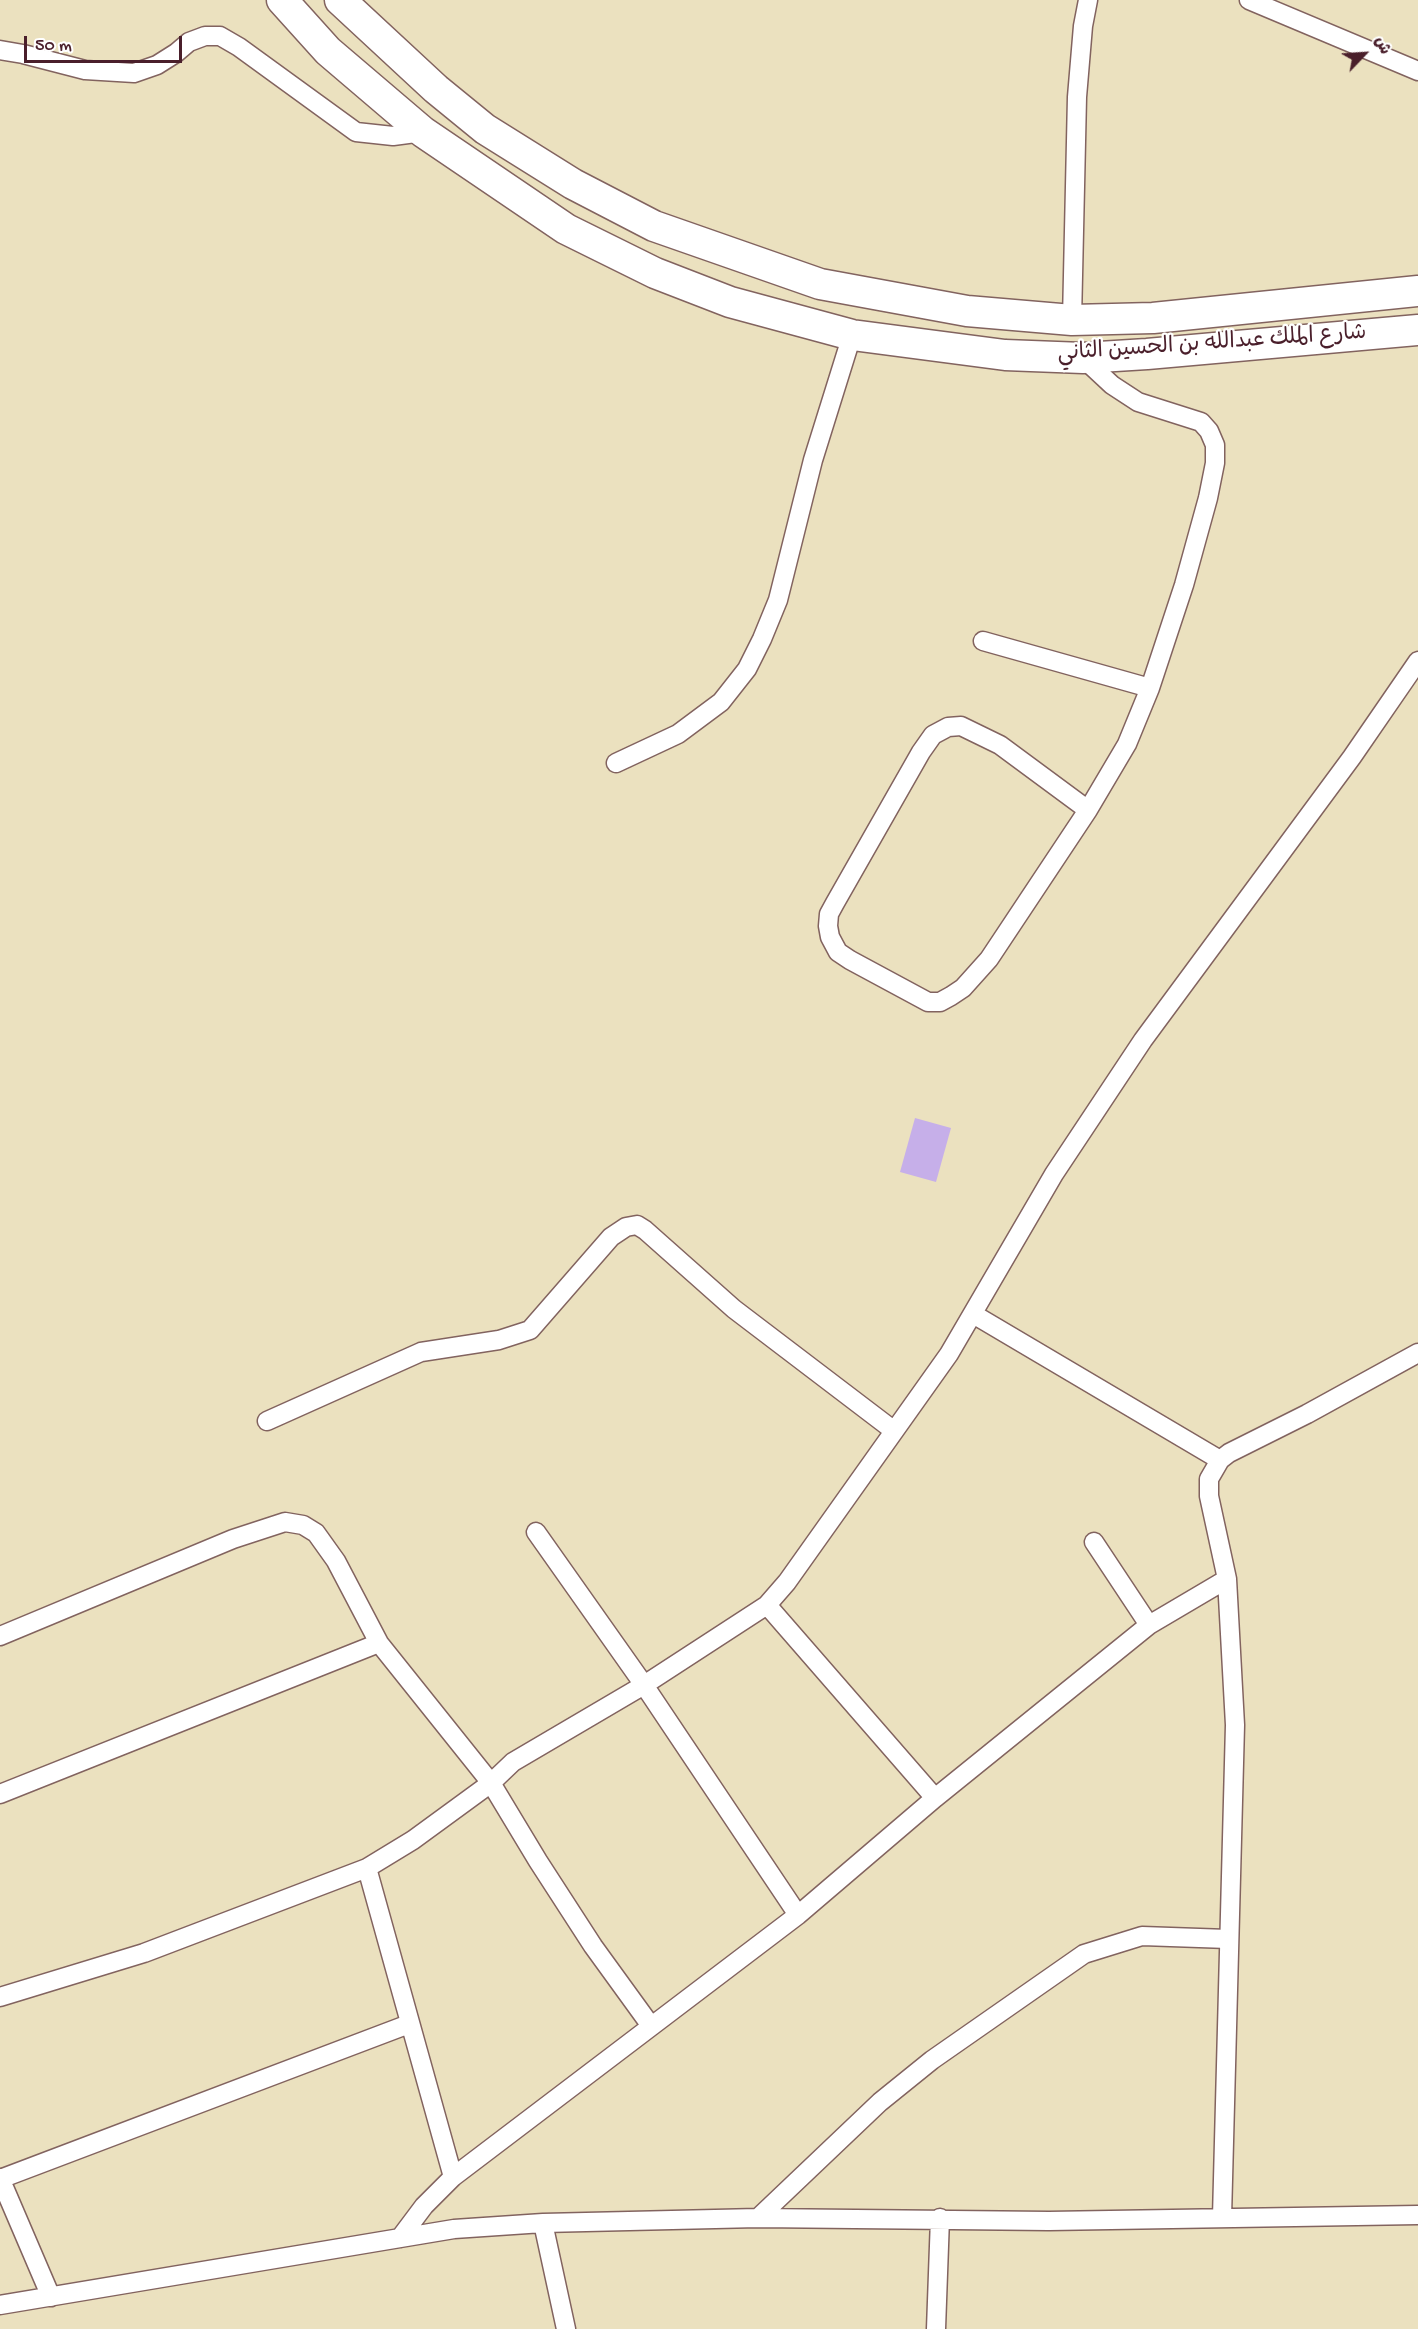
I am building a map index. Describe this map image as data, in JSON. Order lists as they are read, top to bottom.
{
  "streets": {
    "highway": ["شارع الملك عبدالله بن الحسين الثاني"]
  },
  "scale_bar": "50 m",
  "north": "top right"
}
